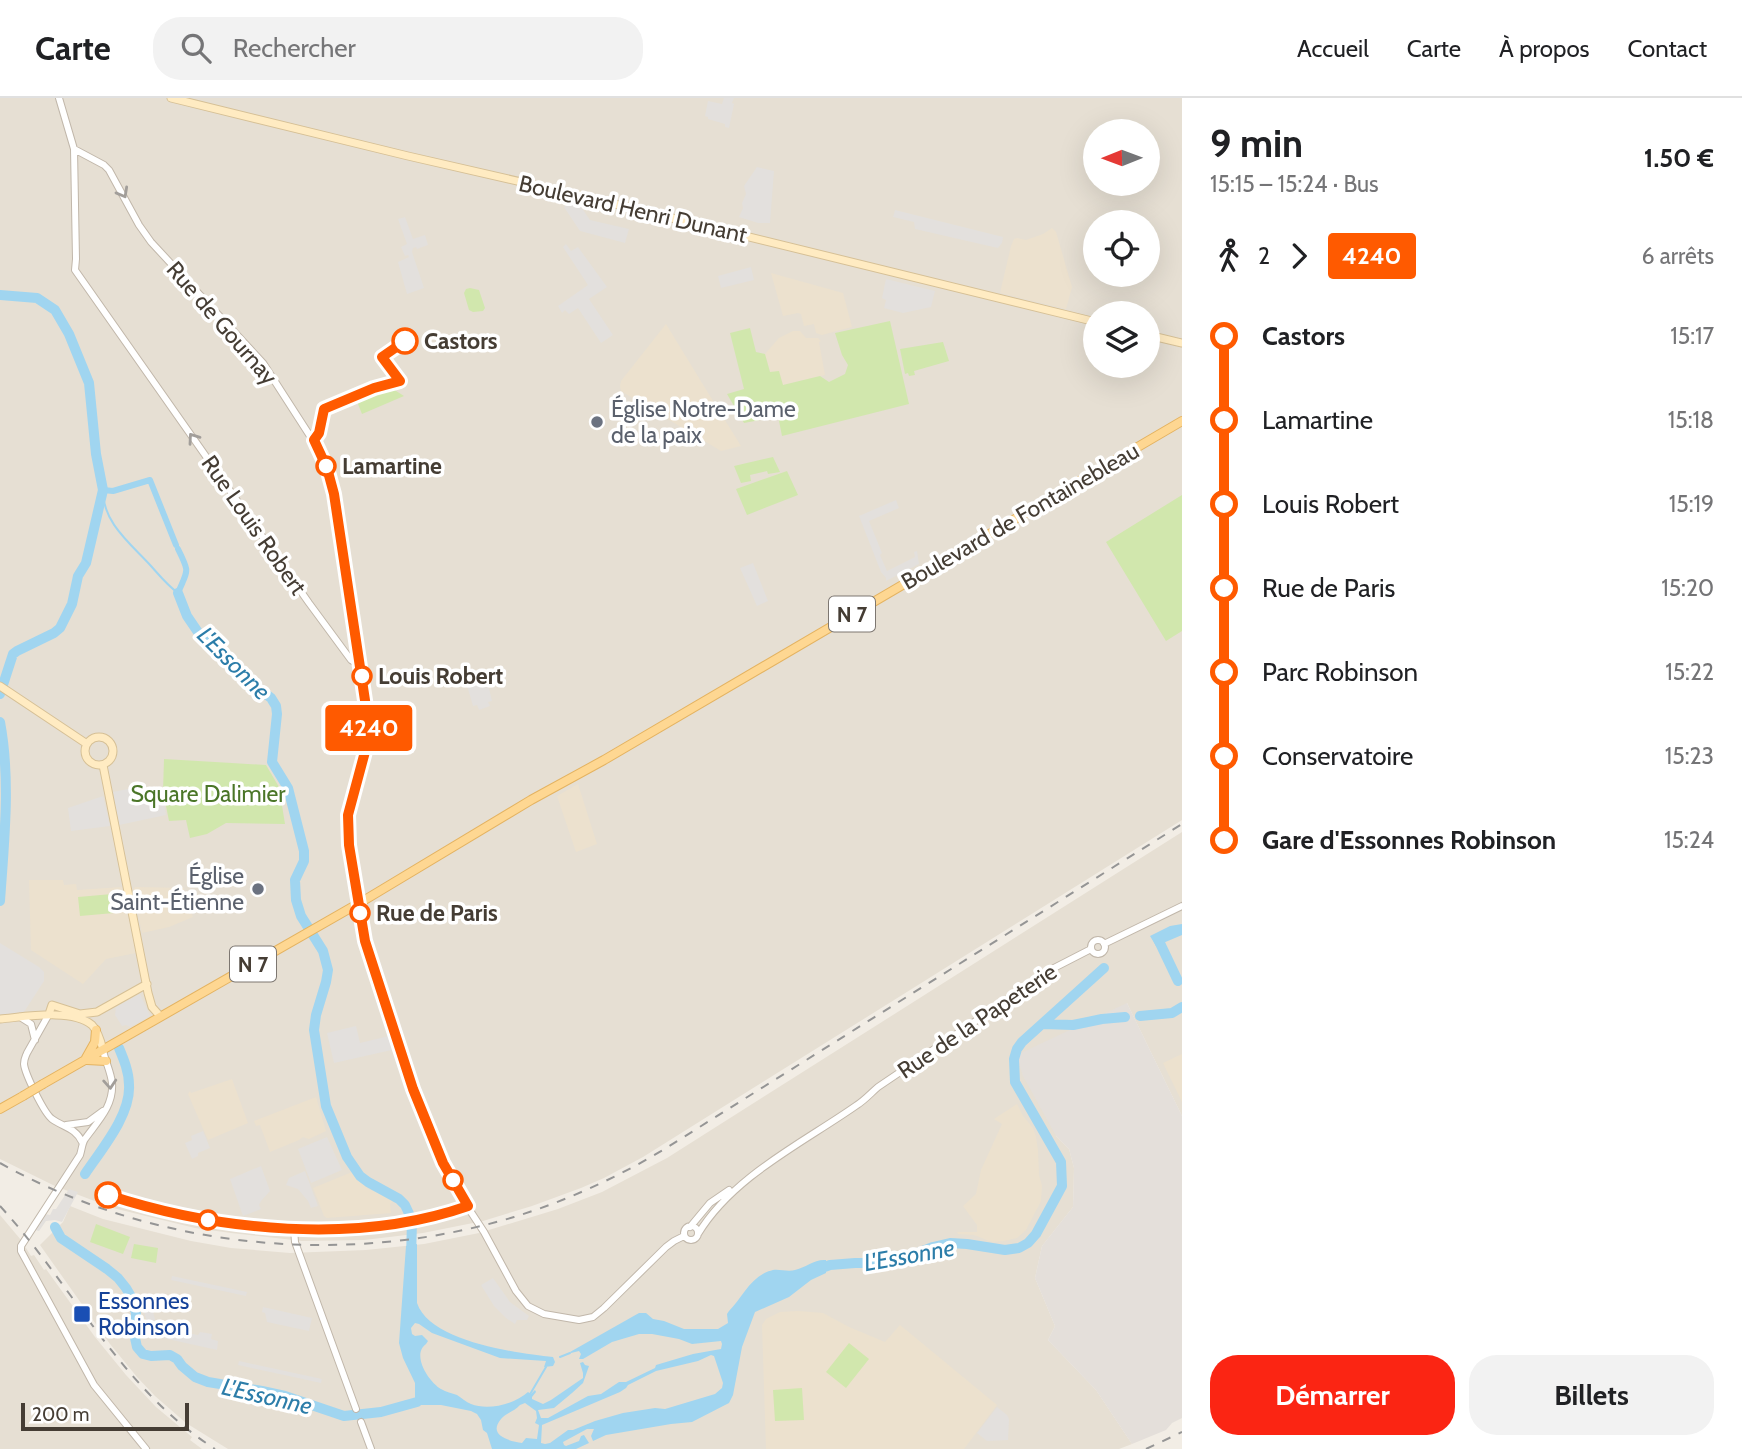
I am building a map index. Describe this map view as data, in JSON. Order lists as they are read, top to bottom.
{
  "streets": {
    "main road": ["Boulevard Henri Dunant", "Boulevard de Fontainebleau", "N 7"],
    "street": ["Rue de Gournay", "Rue Louis Robert", "Rue de la Papeterie"]
  },
  "crossings": [
    ["Rue de Gournay", "Boulevard de Fontainebleau"],
    ["Rue de Gournay", "Rue Louis Robert"],
    ["Rue de Gournay", "N 7"],
    ["Rue de Gournay", "Rue de la Papeterie"],
    ["Boulevard de Fontainebleau", "N 7"]
  ],
  "one_way": ["Rue de Gournay", "Rue Louis Robert"],
  "water": ["L'Essonne"],
  "parks": ["Square Dalimier"],
  "places": {
    "other": [
      "Castors",
      "Église Notre-Dame de la paix",
      "Lamartine",
      "Louis Robert",
      "Église Saint-Étienne",
      "Rue de Paris"
    ],
    "transit": ["Essonnes Robinson"]
  },
  "lines": ["bus line 4240"],
  "scale_bar": "200 m",
  "north": "left",
  "page": {
    "header": "Carte",
    "search": "Rechercher",
    "nav": [
      "Accueil",
      "Carte",
      "À propos",
      "Contact"
    ],
    "on_map": "4240",
    "heading": ["9 min", "15:15 – 15:24 · Bus", "1.50 €"],
    "legs": ["2", "4240", "6 arrêts"],
    "list": [
      {
        "name": "Castors",
        "value": "15:17"
      },
      {
        "name": "Lamartine",
        "value": "15:18"
      },
      {
        "name": "Louis Robert",
        "value": "15:19"
      },
      {
        "name": "Rue de Paris",
        "value": "15:20"
      },
      {
        "name": "Parc Robinson",
        "value": "15:22"
      },
      {
        "name": "Conservatoire",
        "value": "15:23"
      },
      {
        "name": "Gare d'Essonnes Robinson",
        "value": "15:24"
      }
    ],
    "buttons": ["Démarrer", "Billets"],
    "scale": "200 m"
  }
}
